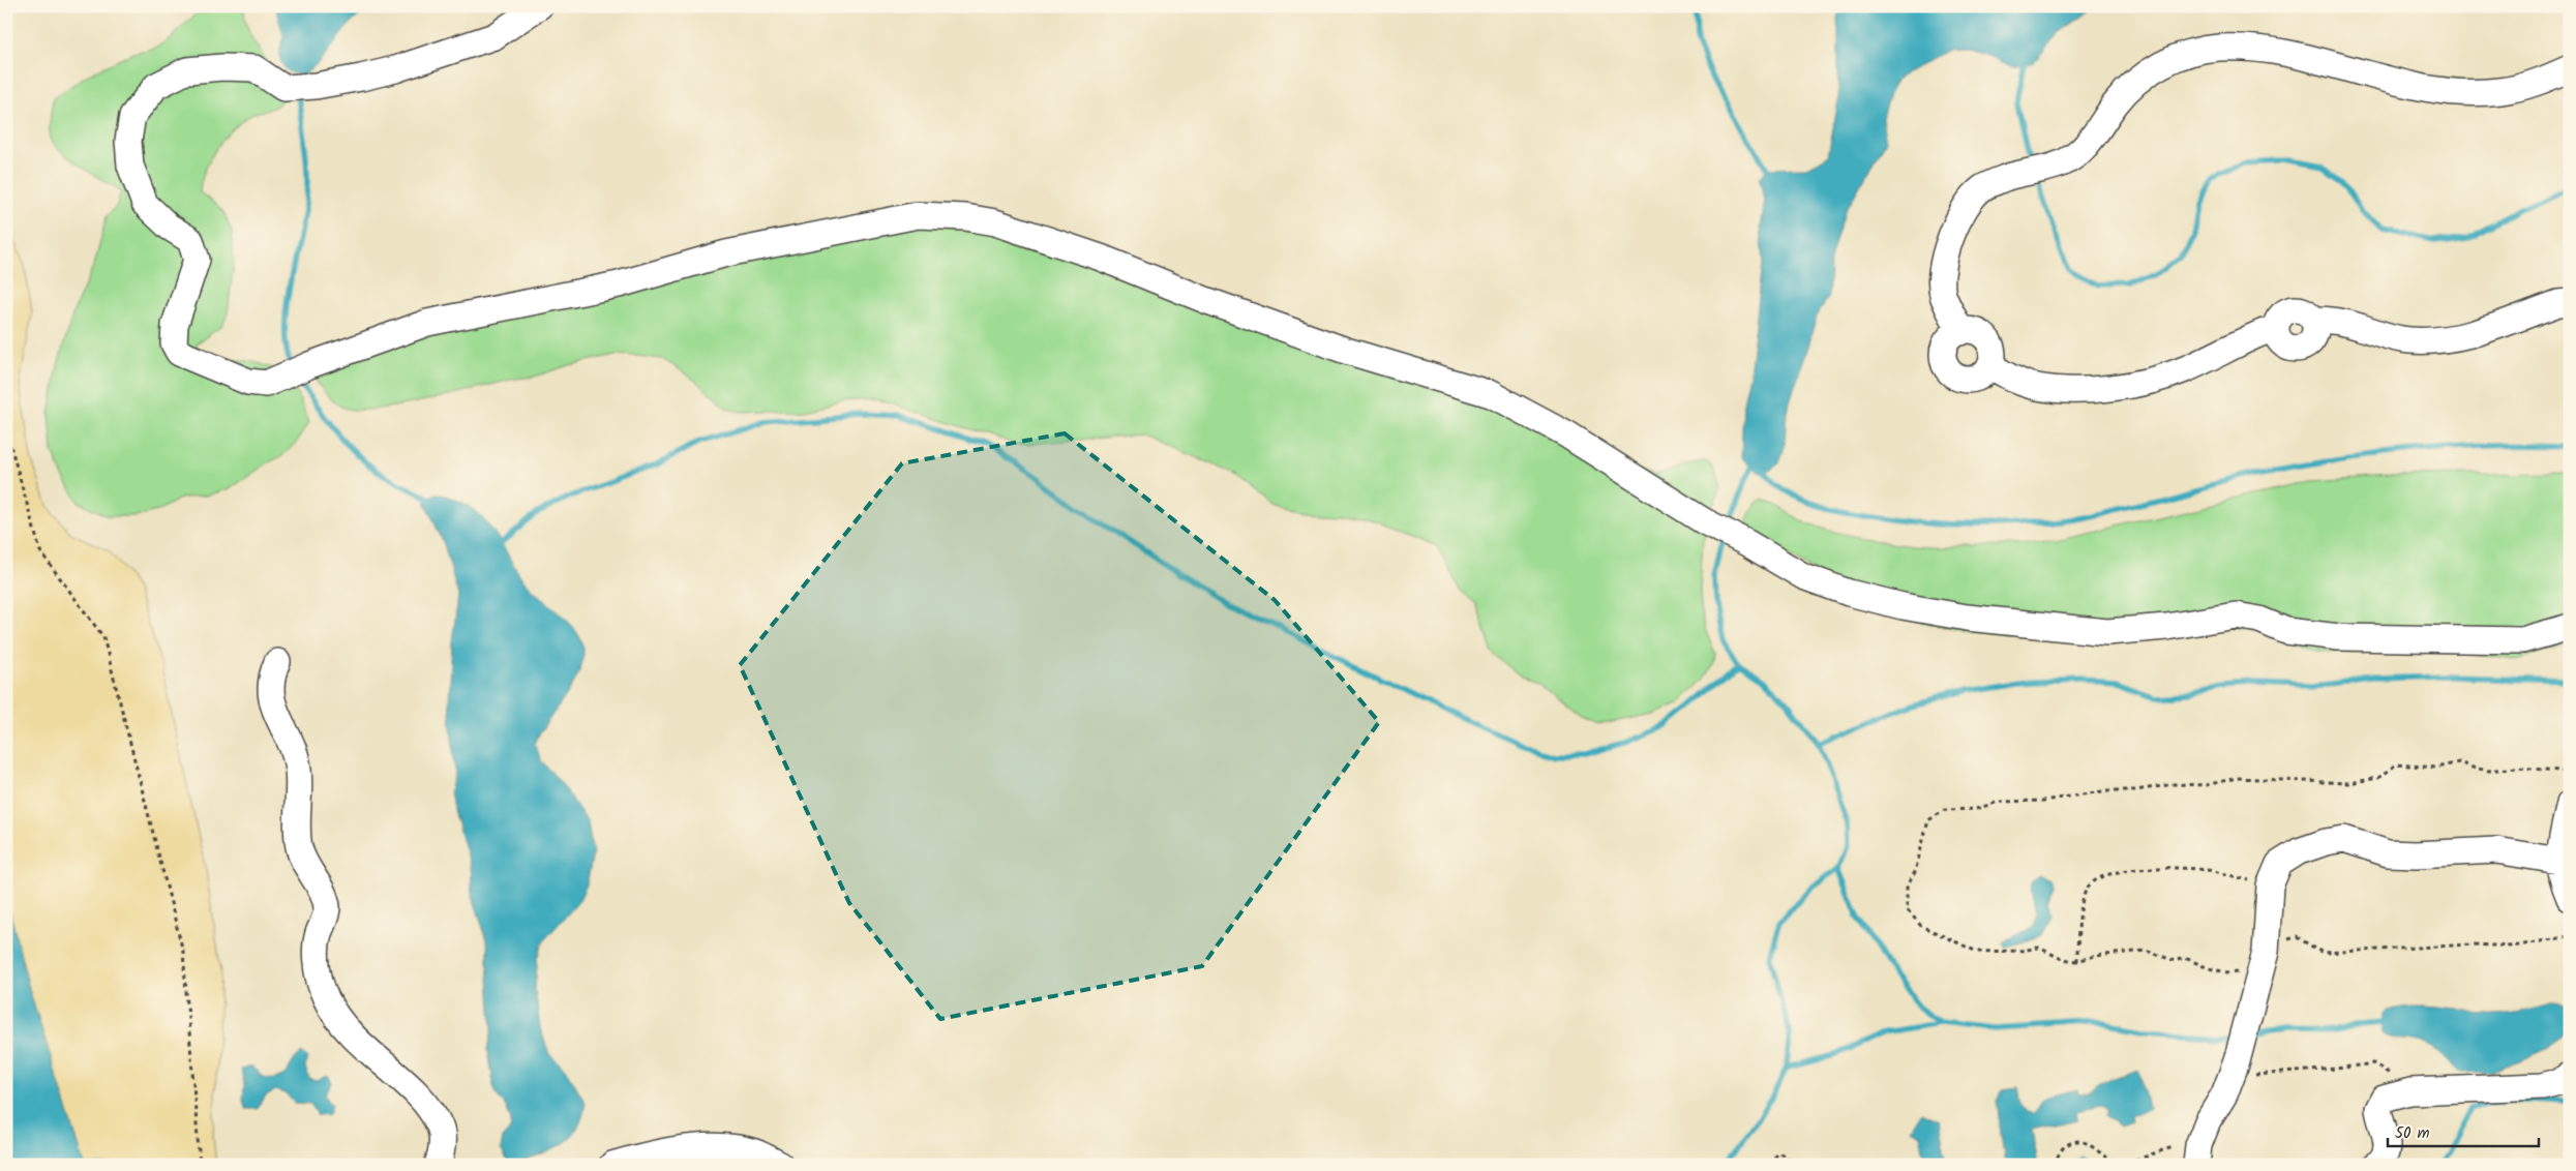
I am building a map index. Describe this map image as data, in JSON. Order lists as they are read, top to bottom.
{
  "scale_bar": "50 m"
}
